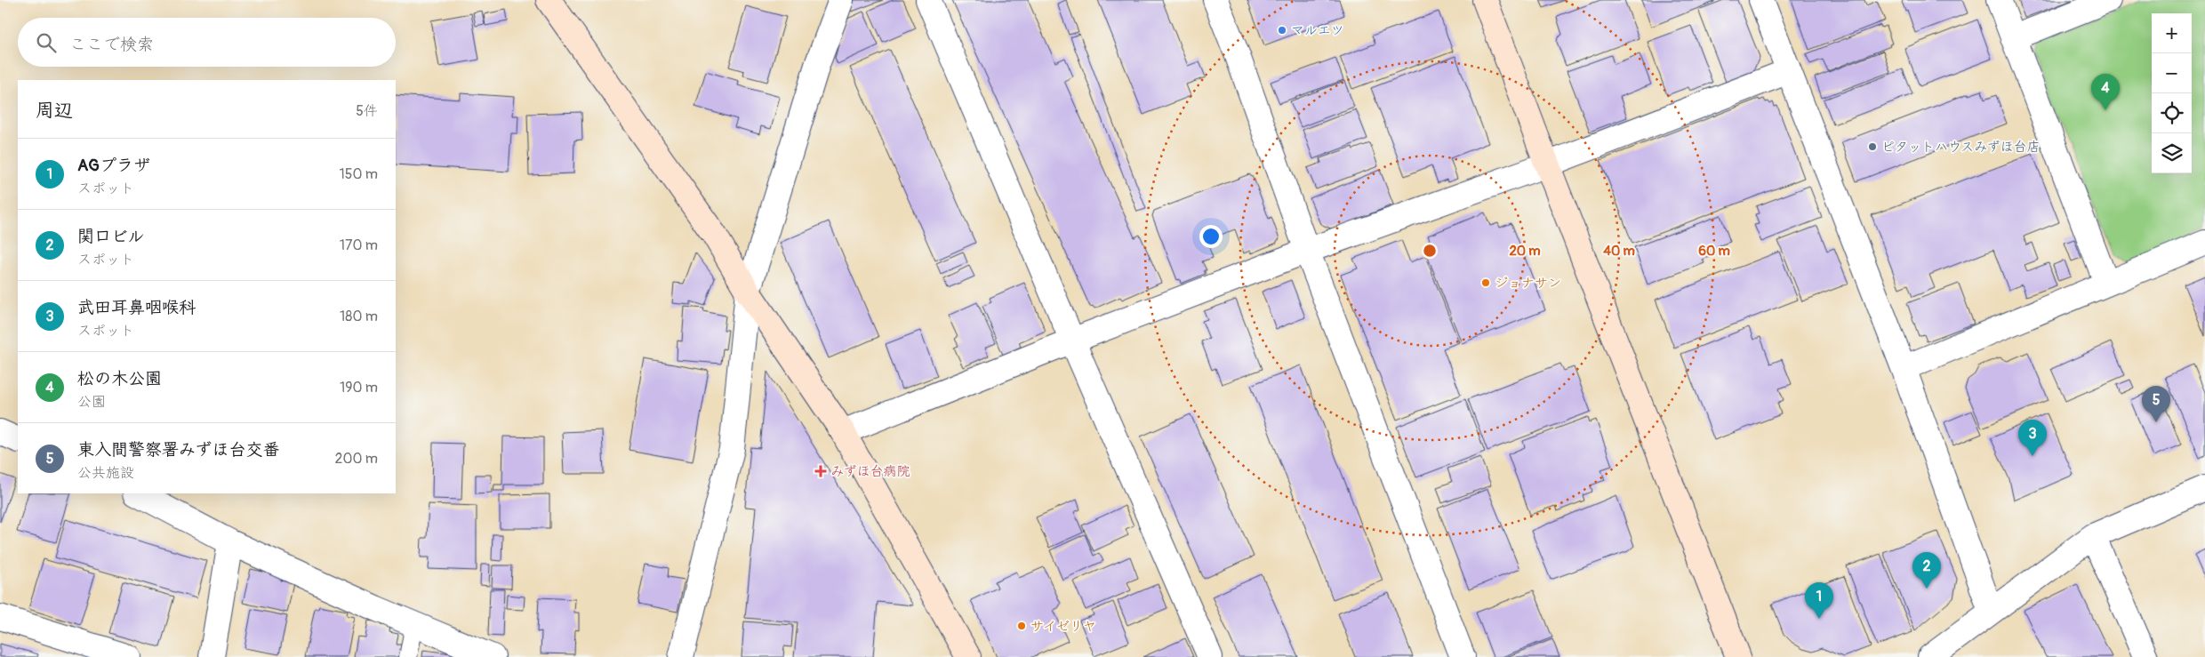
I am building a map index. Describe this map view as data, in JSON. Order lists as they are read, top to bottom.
{
  "places": {
    "other": [
      "マルエツ",
      "ピタットハウスみずほ台店",
      "ジョナサン",
      "サイゼリヤ"
    ],
    "health": ["みずほ台病院"]
  },
  "page": {
    "map_buttons": ["+", "−"],
    "search": "ここで検索",
    "pins": [
      "4",
      "5",
      "3",
      "2",
      "1"
    ],
    "heading": ["周辺", "5件"],
    "list": [
      {
        "mark": "1",
        "name": "AGプラザ",
        "note": "スポット",
        "value": "150 m"
      },
      {
        "mark": "2",
        "name": "関口ビル",
        "note": "スポット",
        "value": "170 m"
      },
      {
        "mark": "3",
        "name": "武田耳鼻咽喉科",
        "note": "スポット",
        "value": "180 m"
      },
      {
        "mark": "4",
        "name": "松の木公園",
        "note": "公園",
        "value": "190 m"
      },
      {
        "mark": "5",
        "name": "東入間警察署みずほ台交番",
        "note": "公共施設",
        "value": "200 m"
      }
    ]
  },
  "rings": ["20 m", "40 m", "60 m"]
}
